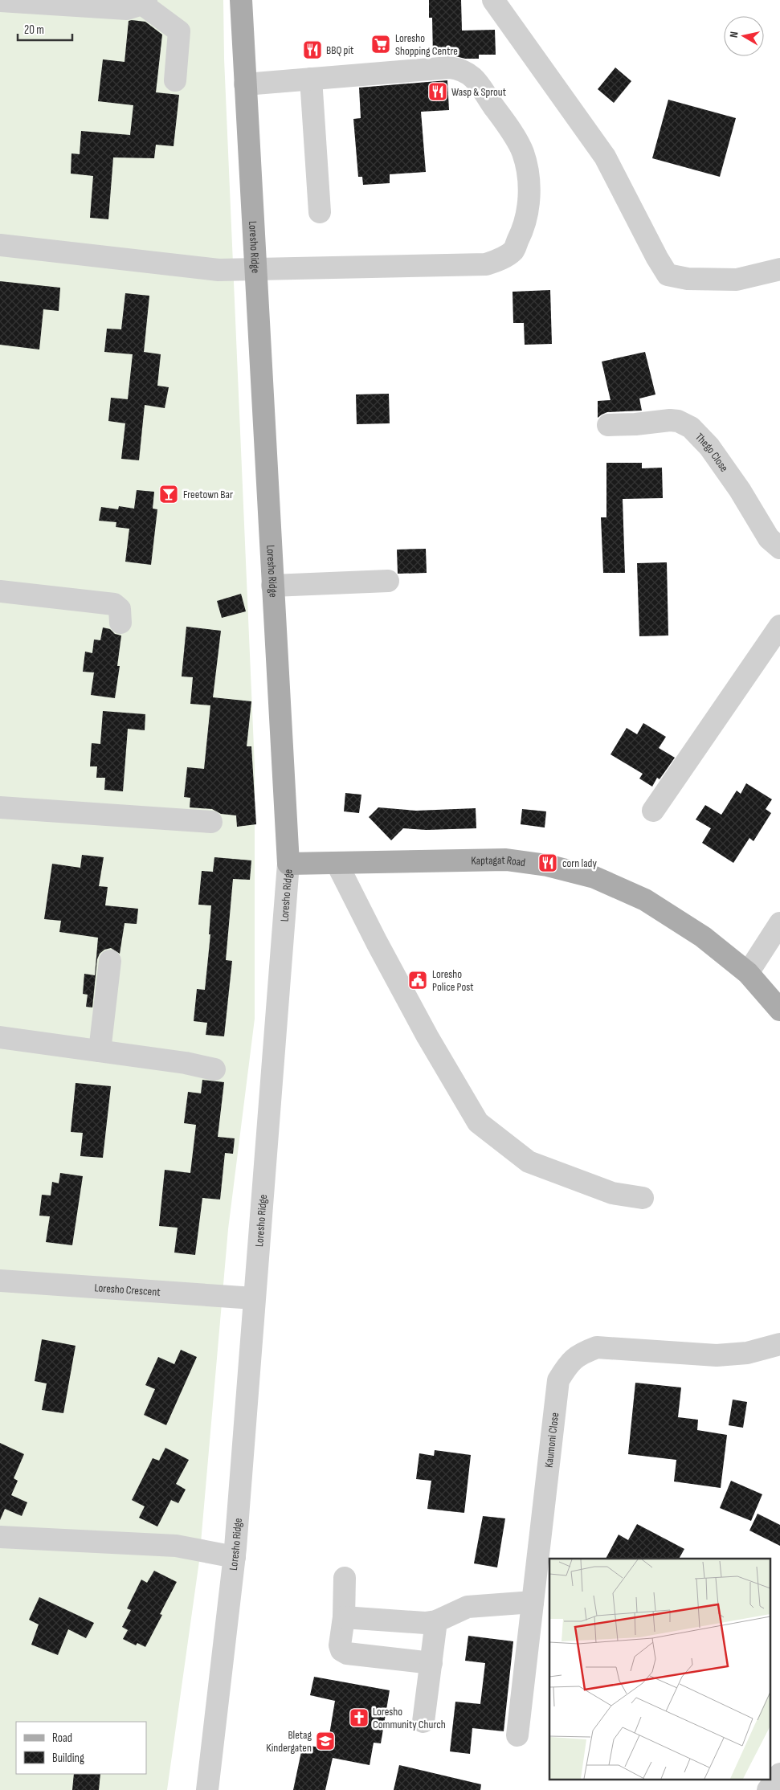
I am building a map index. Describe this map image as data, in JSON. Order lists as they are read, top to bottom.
{
  "streets": {
    "main road": ["Loresho Ridge", "Kaptagat Road"],
    "street": ["Thego Close", "Loresho Crescent", "Kaumoni Close"]
  },
  "crossings": [
    ["Loresho Ridge", "Kaptagat Road"],
    ["Loresho Ridge", "Loresho Crescent"]
  ],
  "places": {
    "supermarket": ["Loresho Shopping Centre"],
    "restaurant": ["BBQ pit", "Wasp & Sprout", "corn lady"],
    "bar": ["Freetown Bar"],
    "public building": ["Loresho Police Post"],
    "church": ["Loresho Community Church"],
    "school or university": ["Bletag Kindergaten"]
  },
  "legend": ["Road", "Building"],
  "scale_bar": "20 m",
  "north": "left"
}
